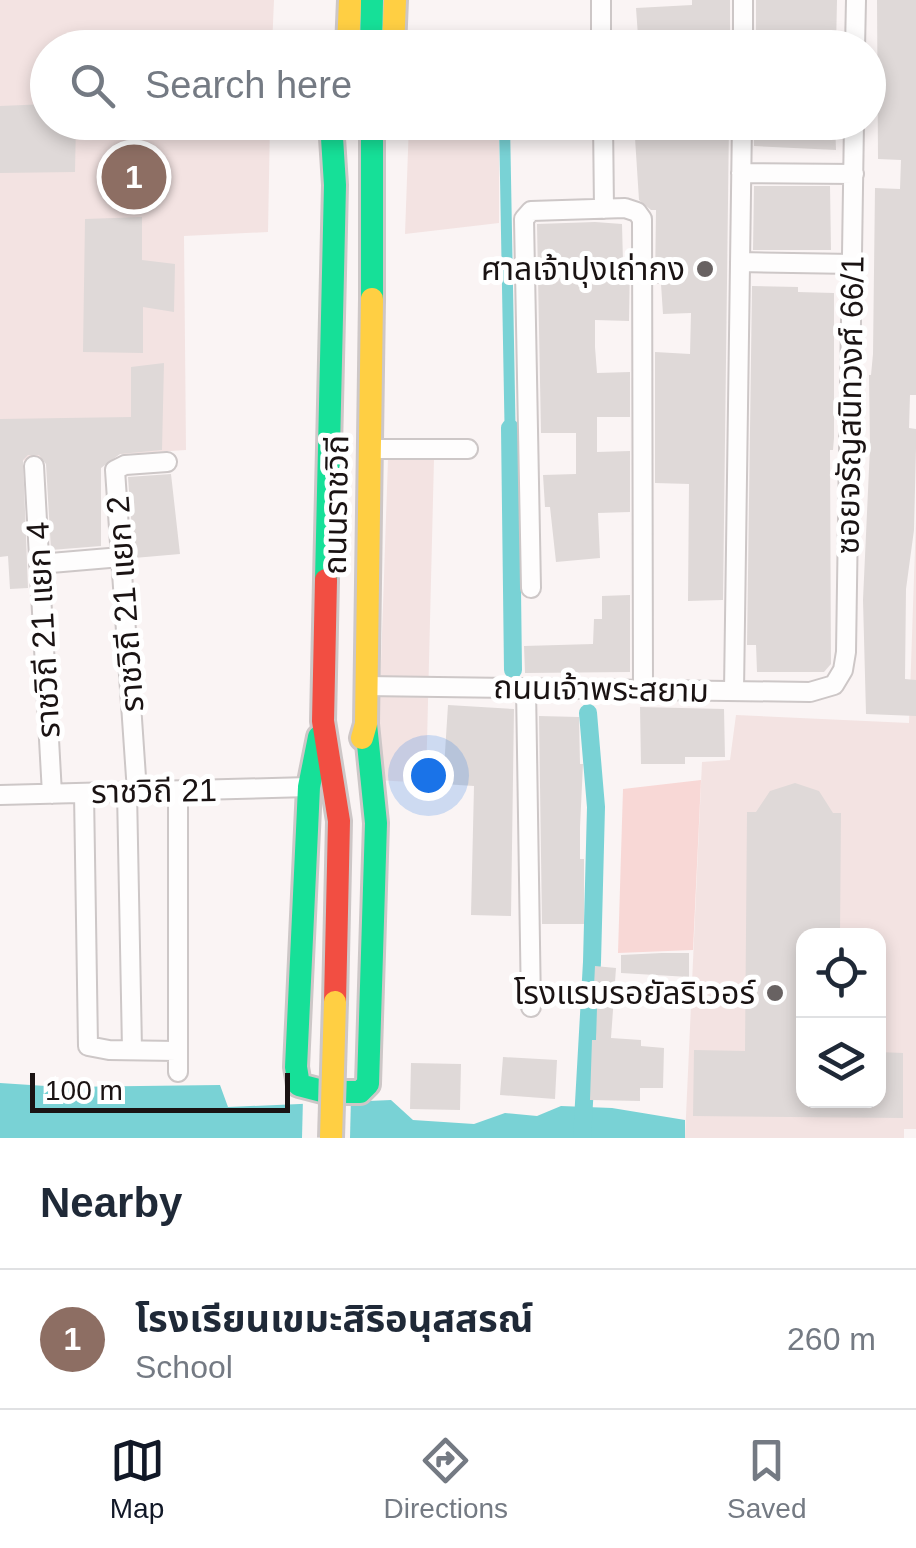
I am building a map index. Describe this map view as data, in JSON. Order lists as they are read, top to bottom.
{
  "streets": {
    "main road": ["ถนนราชวิถี"],
    "street": [
      "ซอยจรัญสนิทวงศ์ 66/1",
      "ราชวิถี 21 แยก 2",
      "ราชวิถี 21 แยก 4",
      "ถนนเจ้าพระสยาม",
      "ราชวิถี 21"
    ]
  },
  "crossings": [
    ["ซอยจรัญสนิทวงศ์ 66/1", "ถนนเจ้าพระสยาม"],
    ["ถนนราชวิถี", "ถนนเจ้าพระสยาม"],
    ["ราชวิถี 21 แยก 2", "ราชวิถี 21"],
    ["ราชวิถี 21 แยก 4", "ราชวิถี 21"]
  ],
  "places": ["ศาลเจ้าปุงเถ่ากง", "โรงแรมรอยัลริเวอร์"],
  "scale_bar": "100 m",
  "page": {
    "search": "Search here",
    "pins": "1",
    "scale": "100 m",
    "heading": "Nearby",
    "list": [
      {
        "mark": "1",
        "name": "โรงเรียนเขมะสิริอนุสสรณ์",
        "note": "School",
        "value": "260 m"
      }
    ],
    "nav": ["Map", "Directions", "Saved"]
  }
}
